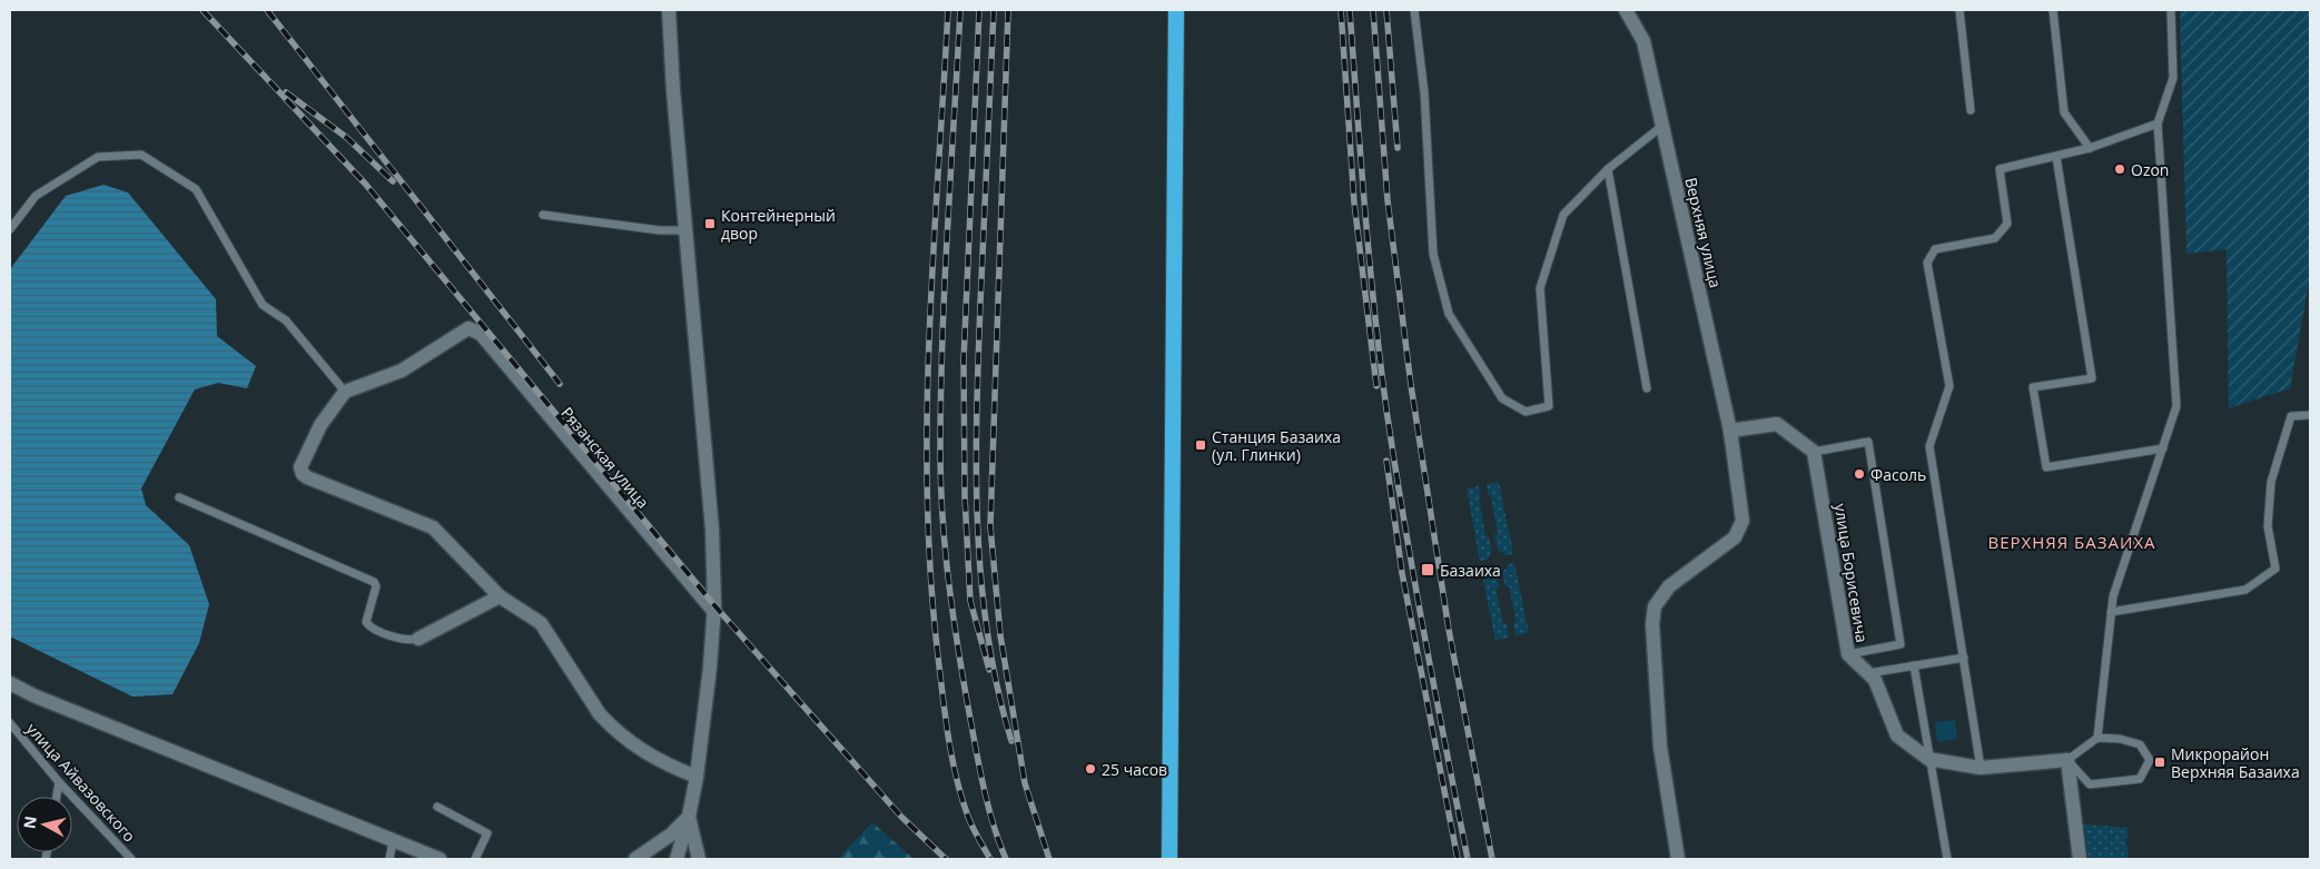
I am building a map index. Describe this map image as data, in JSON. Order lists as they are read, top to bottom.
{
  "streets": {
    "street": ["Верхняя улица", "Рязанская улица", "улица Борисевича"],
    "lane": ["улица Айвазовского"]
  },
  "districts": ["ВЕРХНЯЯ БАЗАИХА"],
  "places": {
    "other": ["Ozon", "Фасоль", "25 часов"],
    "transit": [
      "Контейнерный двор",
      "Станция Базаиха (ул. Глинки)",
      "Базаиха",
      "Микрорайон Верхняя Базаиха"
    ]
  },
  "north": "left"
}
